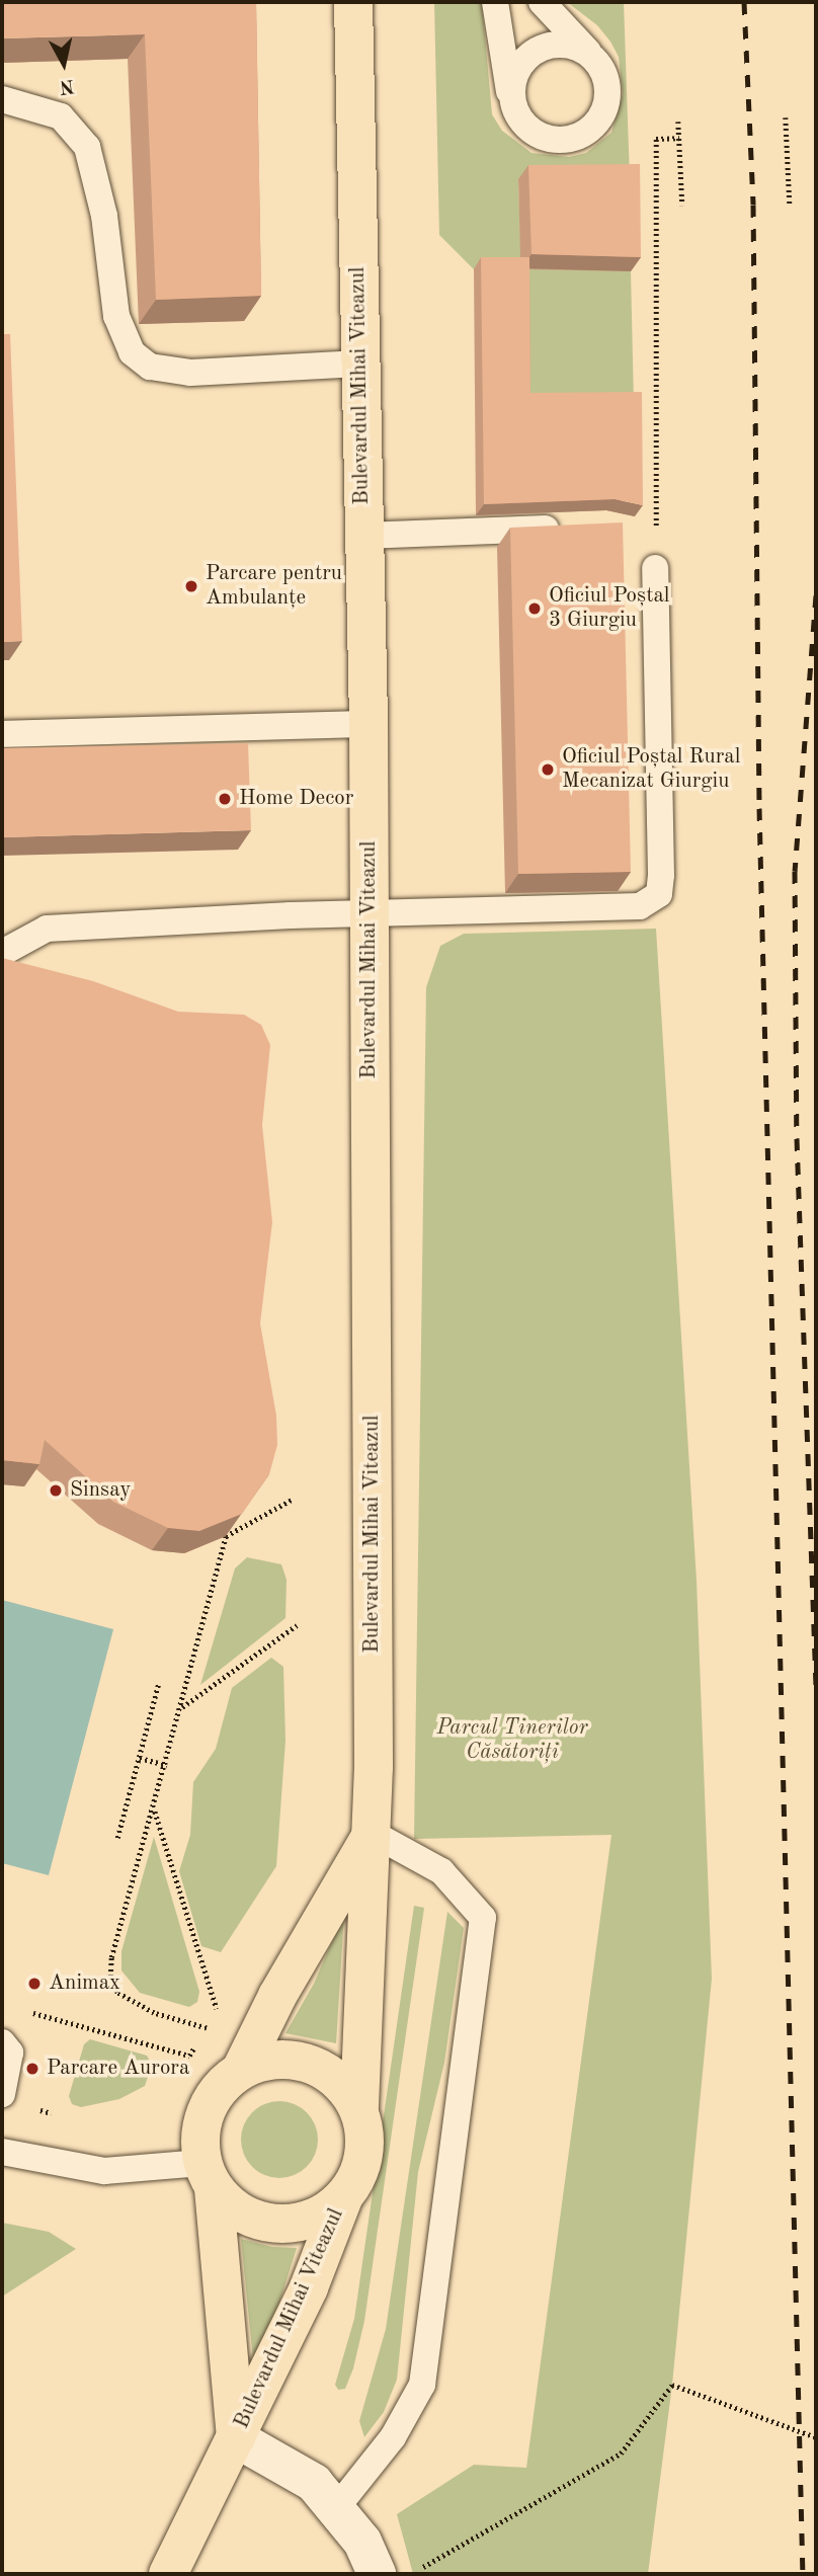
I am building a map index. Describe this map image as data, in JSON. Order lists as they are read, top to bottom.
{
  "streets": {
    "main road": ["Bulevardul Mihai Viteazul"]
  },
  "parks": ["Parcul Tinerilor Căsătoriți"],
  "places": [
    "Parcare pentru Ambulanțe",
    "Oficiul Poștal 3 Giurgiu",
    "Oficiul Poștal Rural Mecanizat Giurgiu",
    "Home Decor",
    "Sinsay",
    "Animax",
    "Parcare Aurora"
  ],
  "north": "bottom"
}
